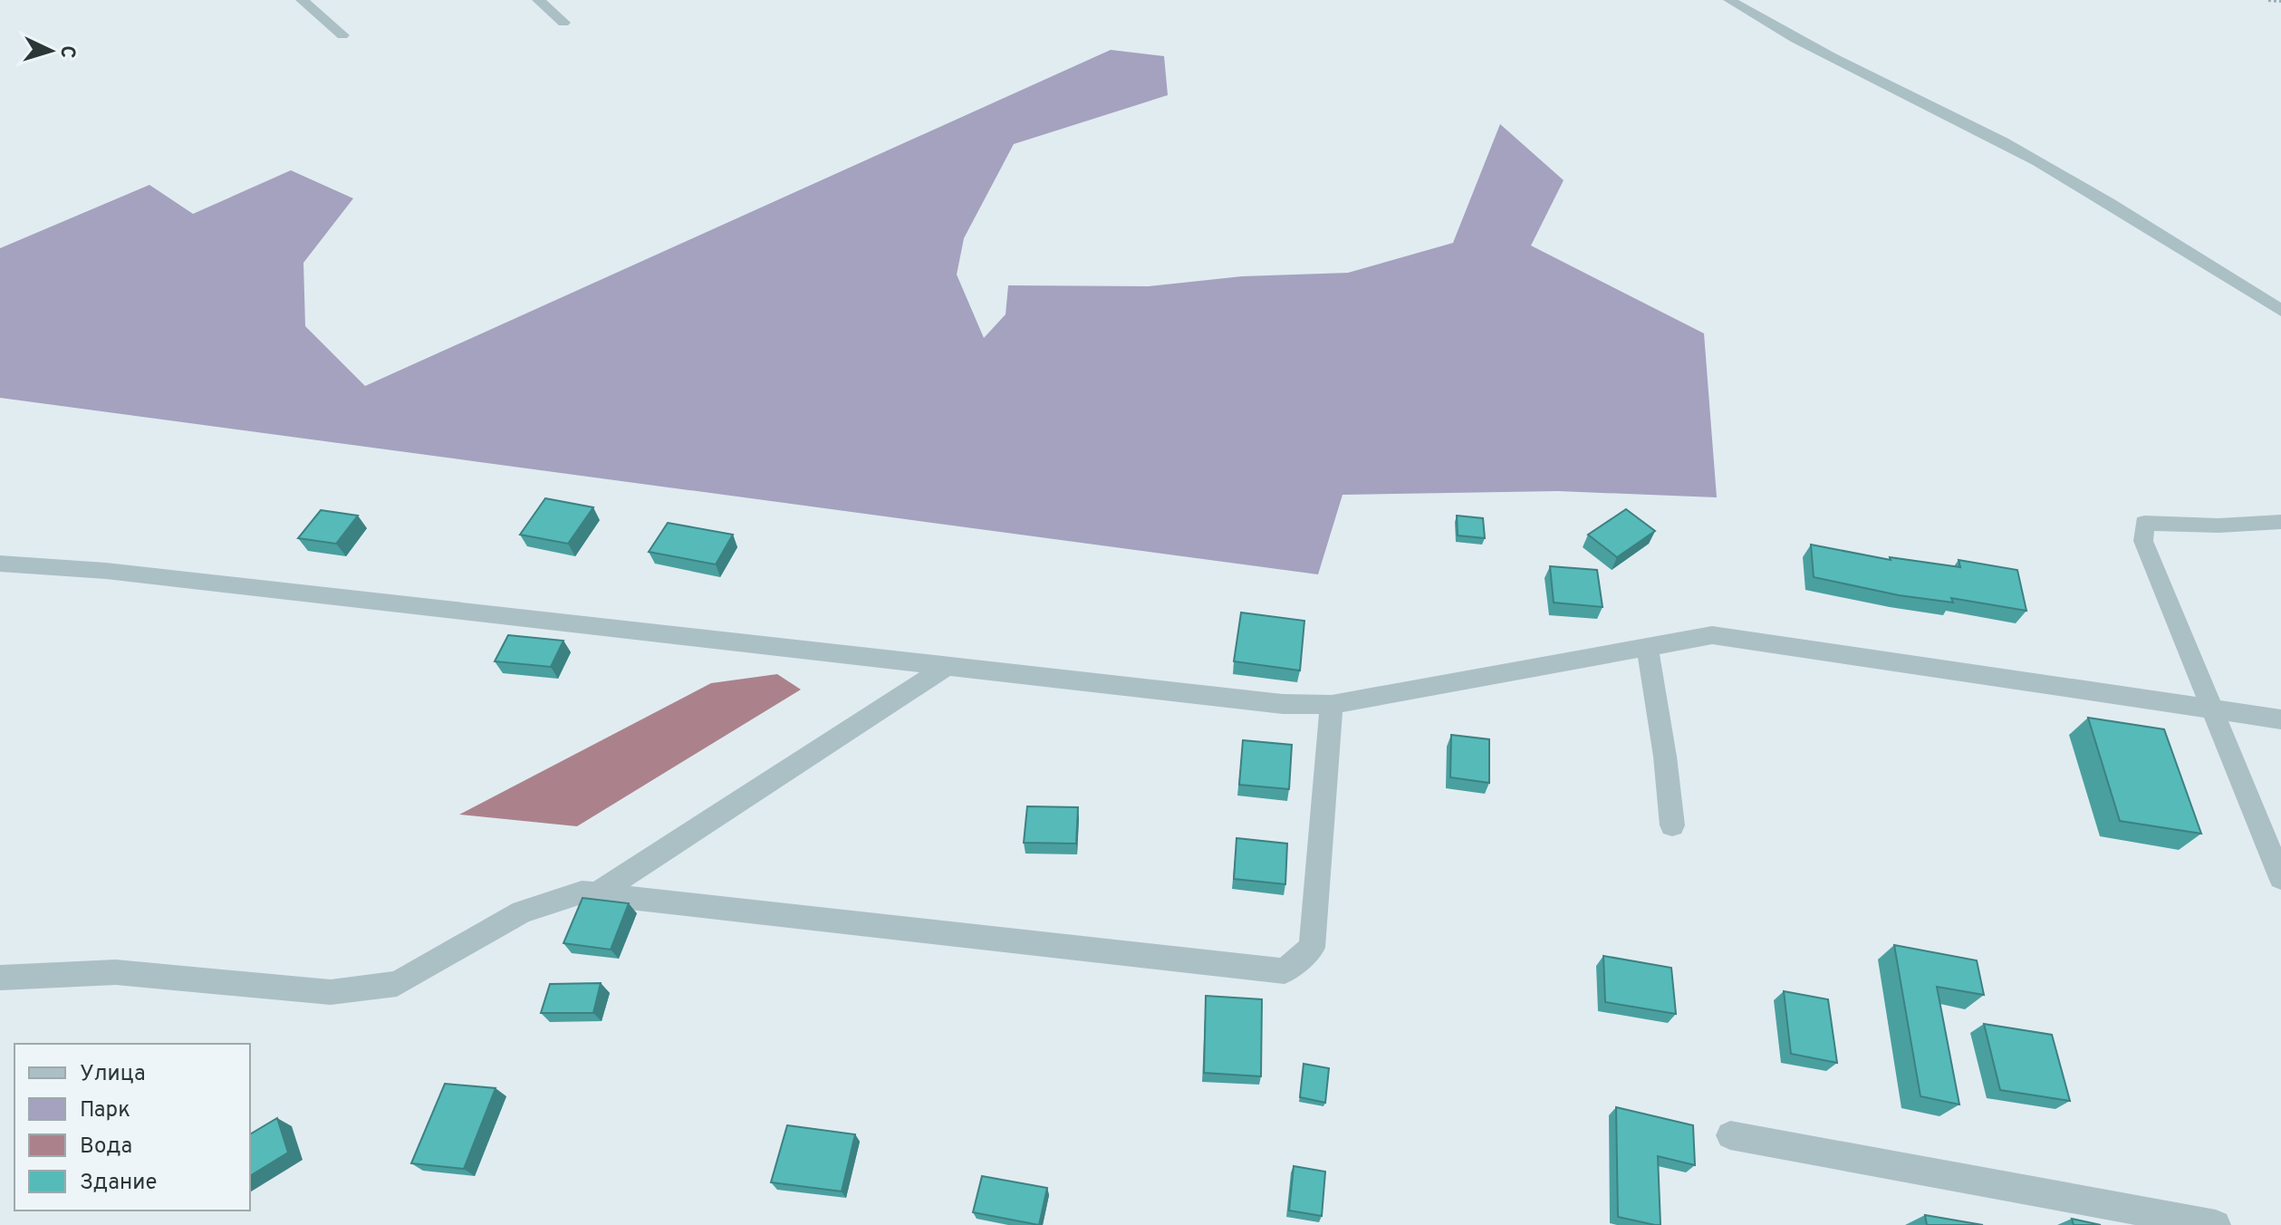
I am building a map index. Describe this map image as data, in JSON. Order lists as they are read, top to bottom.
{
  "legend": [
    "Улица",
    "Парк",
    "Вода",
    "Здание"
  ],
  "north": "right"
}
